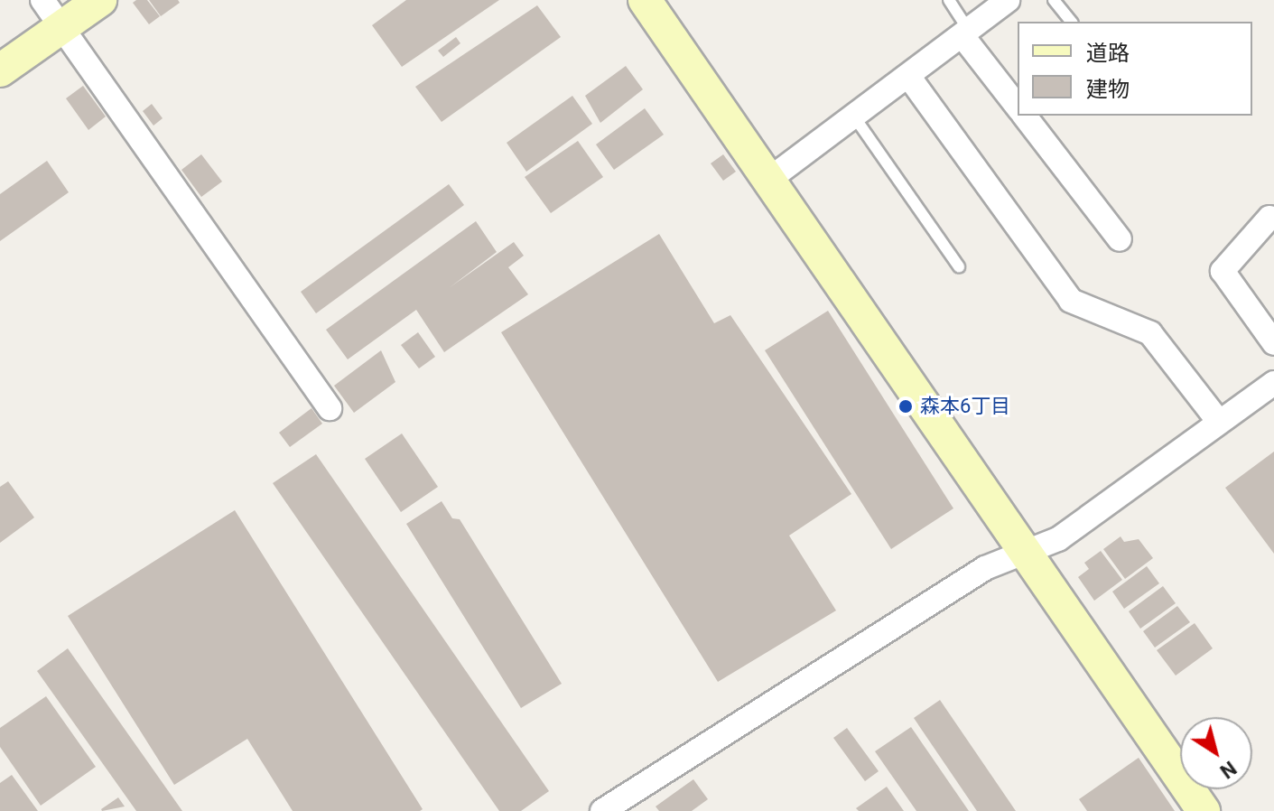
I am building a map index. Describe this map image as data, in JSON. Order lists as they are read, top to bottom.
{
  "places": ["森本6丁目"],
  "legend": ["道路", "建物"],
  "north": "bottom right"
}
